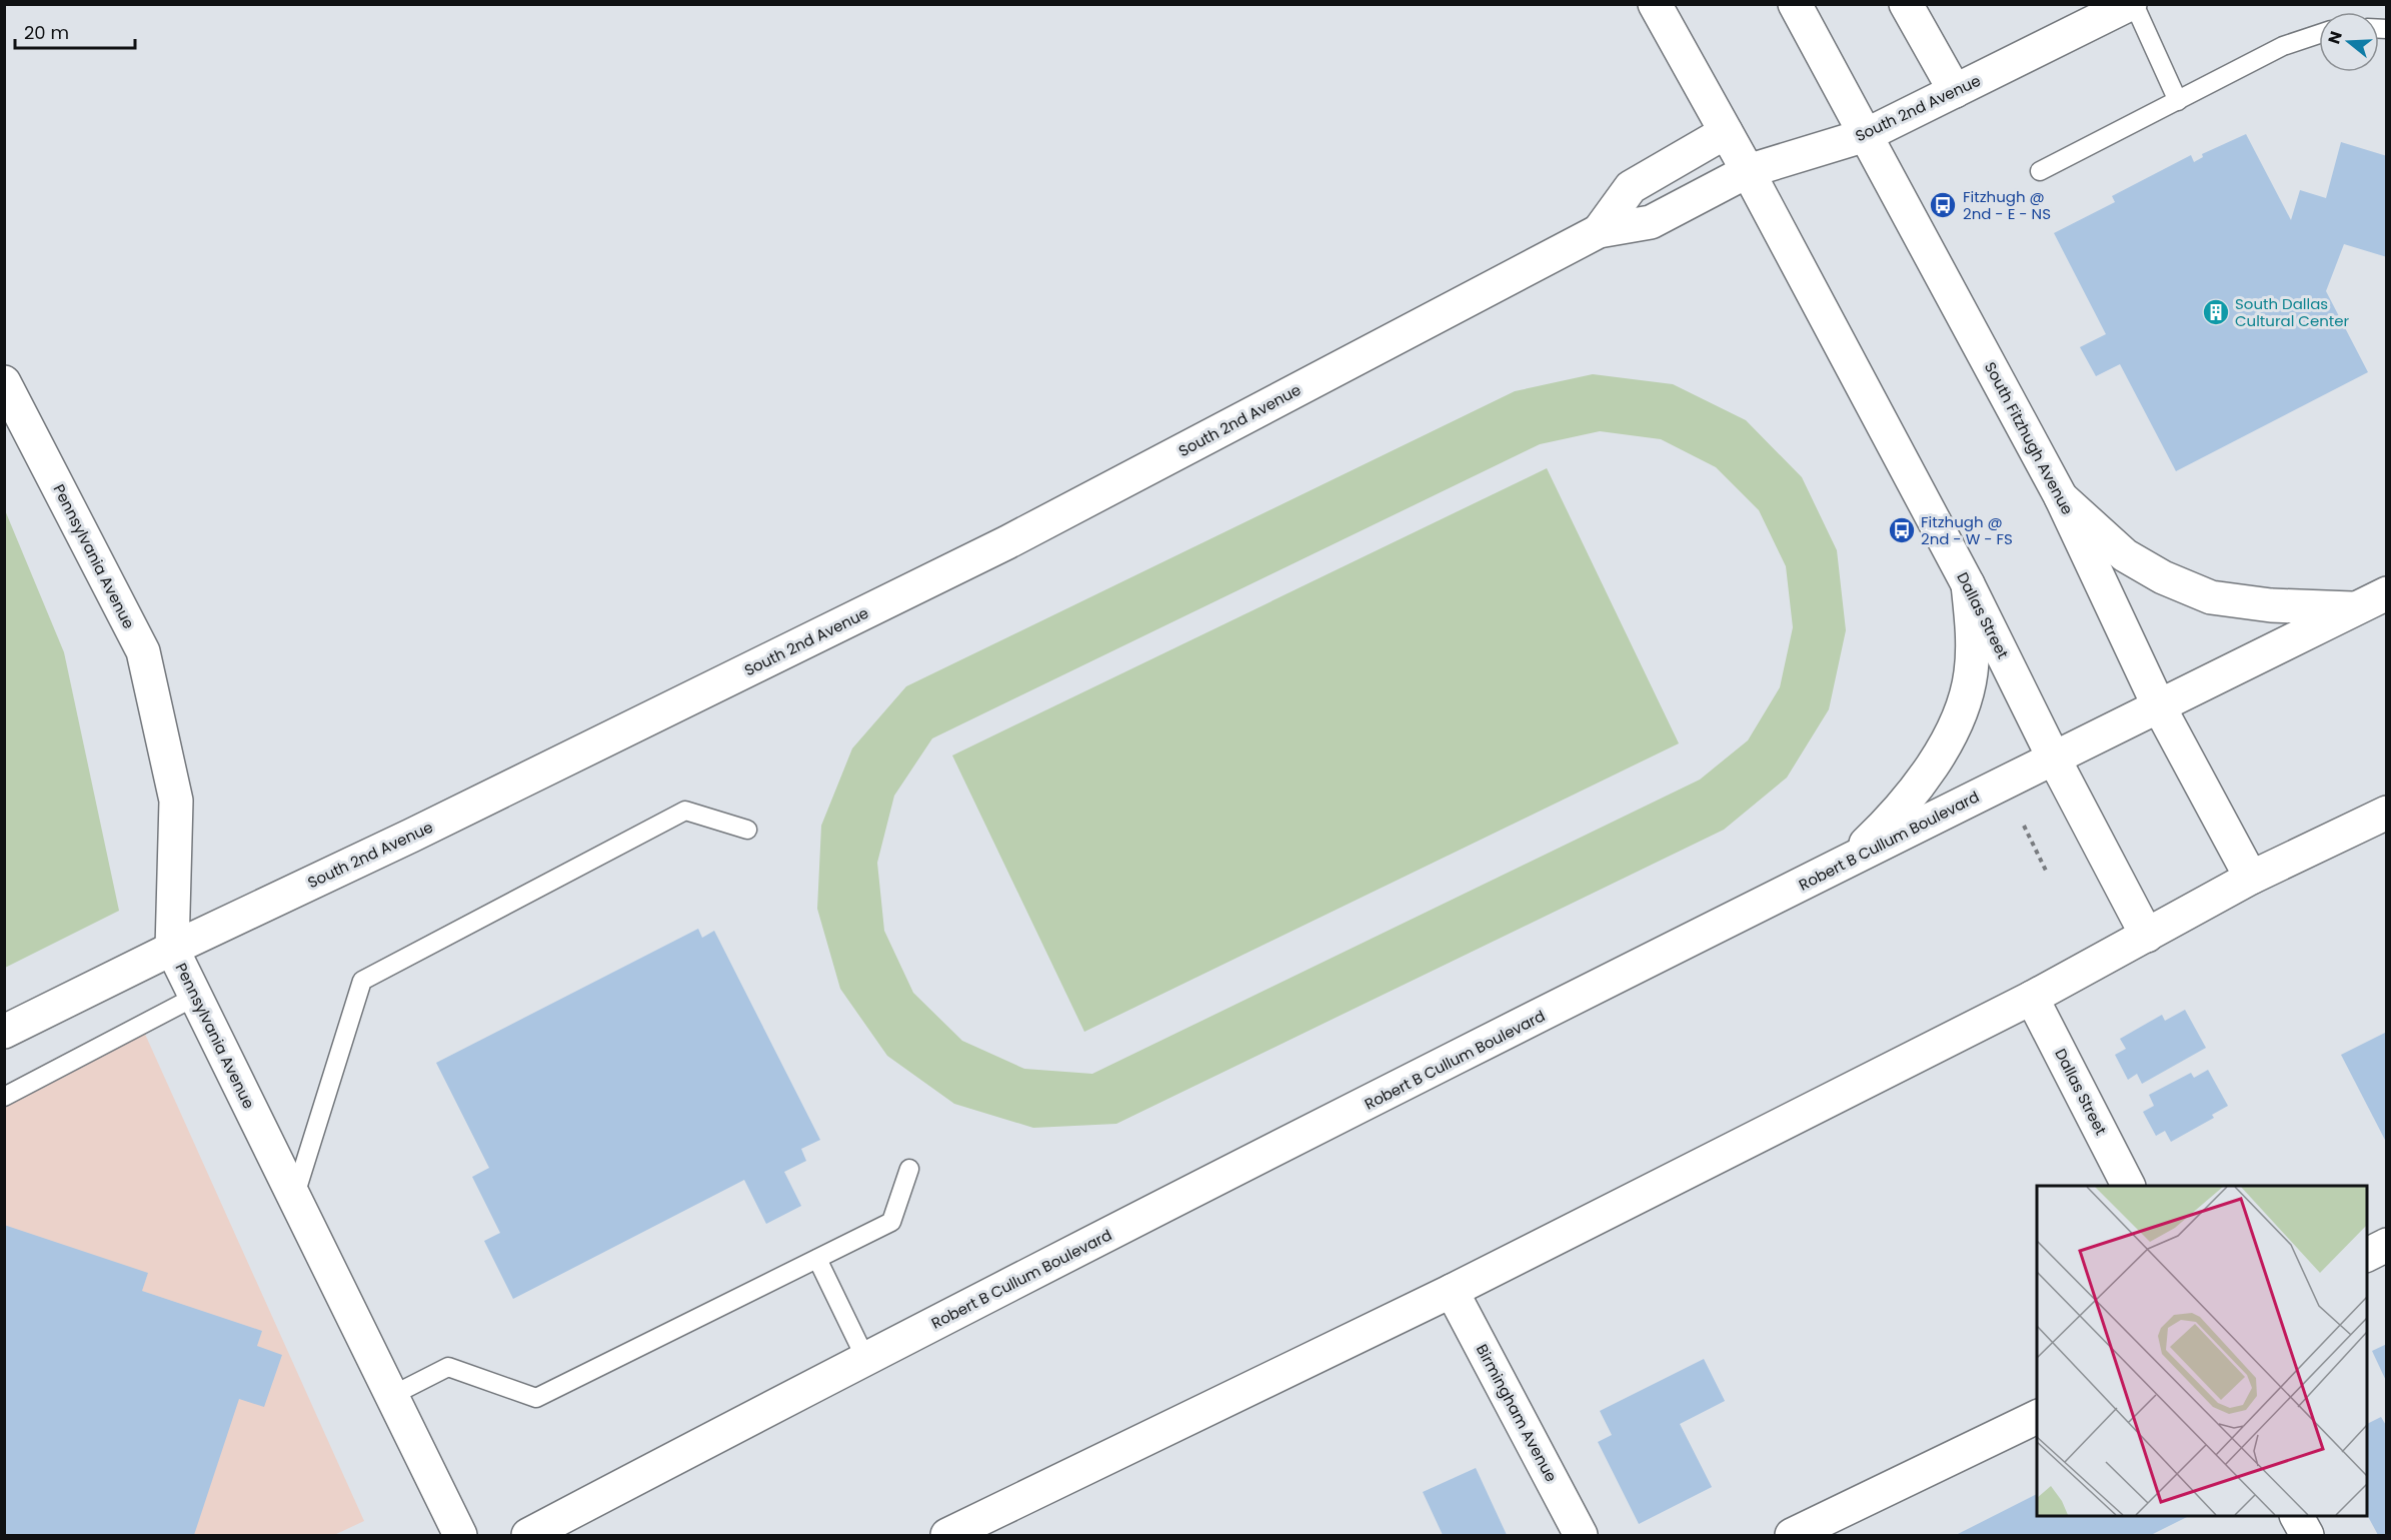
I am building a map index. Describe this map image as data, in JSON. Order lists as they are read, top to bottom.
{
  "streets": {
    "main road": [
      "South 2nd Avenue",
      "South Fitzhugh Avenue",
      "Pennsylvania Avenue",
      "Dallas Street",
      "Robert B Cullum Boulevard",
      "Birmingham Avenue"
    ]
  },
  "crossings": [
    ["South 2nd Avenue", "South Fitzhugh Avenue"],
    ["South 2nd Avenue", "Pennsylvania Avenue"],
    ["South 2nd Avenue", "Dallas Street"],
    ["South Fitzhugh Avenue", "Robert B Cullum Boulevard"],
    ["Dallas Street", "Robert B Cullum Boulevard"]
  ],
  "places": {
    "bus stop": ["Fitzhugh @ 2nd - E - NS", "Fitzhugh @ 2nd - W - FS"],
    "building": ["South Dallas Cultural Center"]
  },
  "scale_bar": "20 m",
  "north": "left"
}
